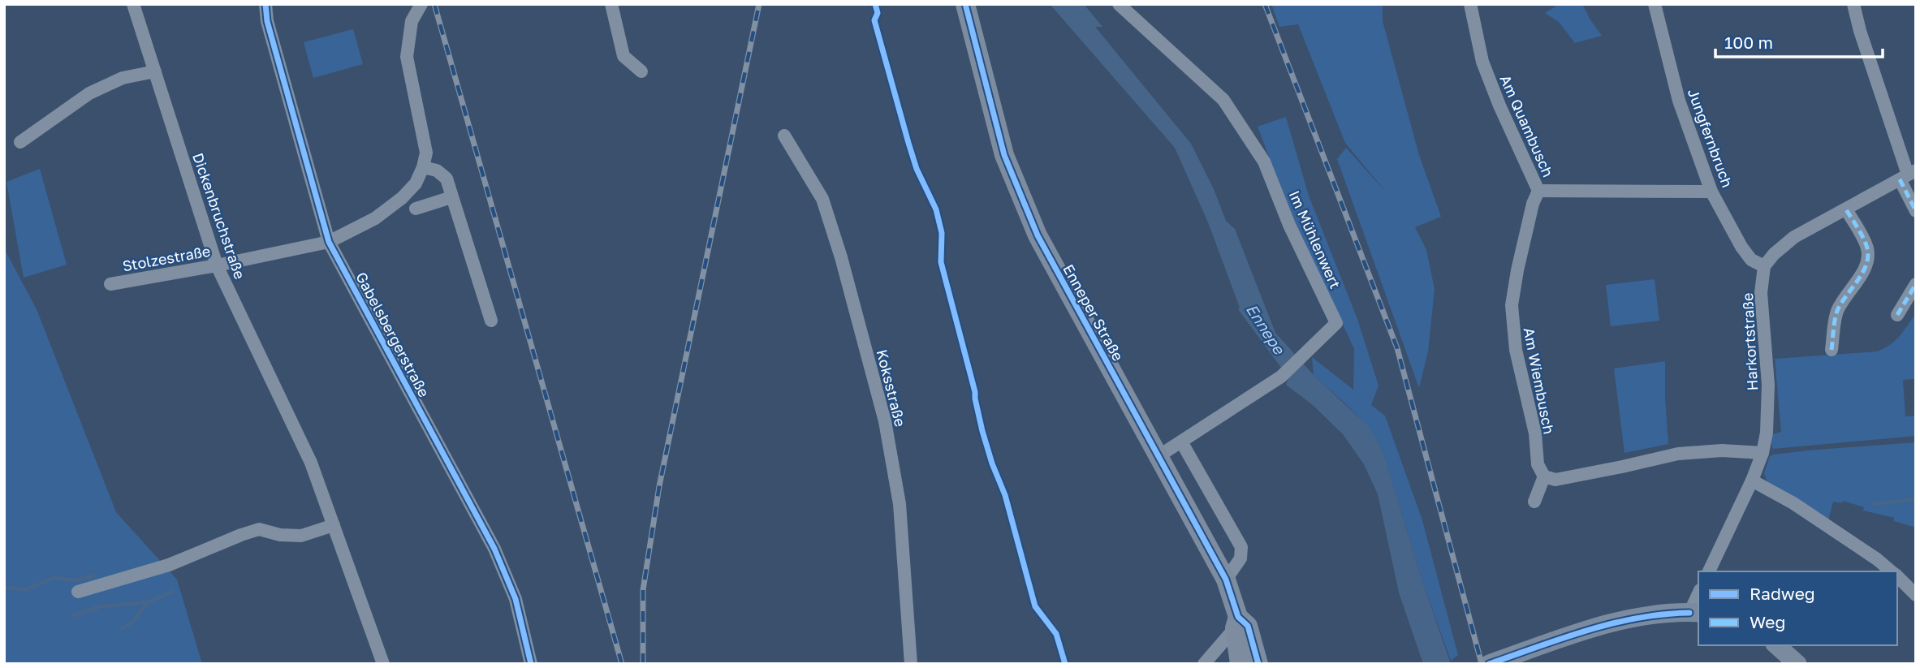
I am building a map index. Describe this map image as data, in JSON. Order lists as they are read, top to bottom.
{
  "streets": {
    "main road": ["Enneper Straße"],
    "street": [
      "Am Quambusch",
      "Jungfernbruch",
      "Dickenbruchstraße",
      "Im Mühlenwert",
      "Stolzestraße",
      "Gabelsbergerstraße",
      "Harkortstraße",
      "Am Wiembusch",
      "Koksstraße"
    ]
  },
  "crossings": [
    ["Am Quambusch", "Jungfernbruch"],
    ["Am Quambusch", "Am Wiembusch"],
    ["Jungfernbruch", "Harkortstraße"],
    ["Dickenbruchstraße", "Stolzestraße"],
    ["Im Mühlenwert", "Enneper Straße"],
    ["Stolzestraße", "Gabelsbergerstraße"]
  ],
  "water": ["Ennepe"],
  "legend": ["Radweg", "Weg"],
  "scale_bar": "100 m"
}
